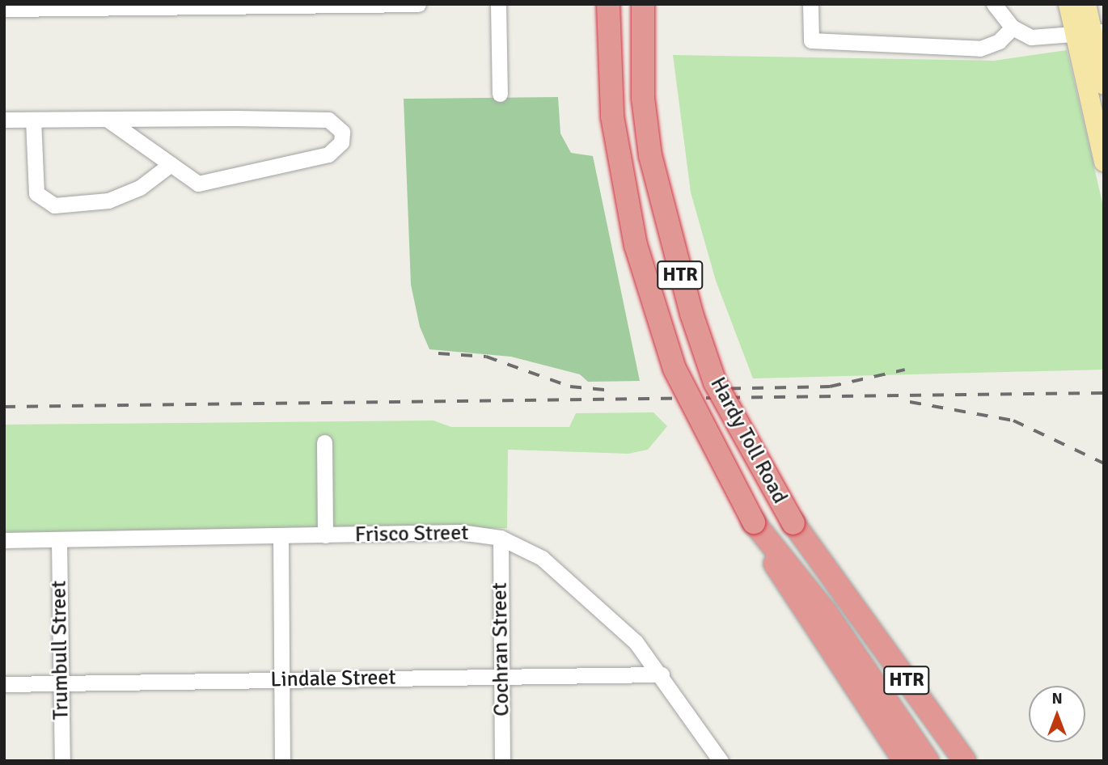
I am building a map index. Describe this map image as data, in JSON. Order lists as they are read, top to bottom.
{
  "streets": {
    "highway": ["HTR", "Hardy Toll Road"],
    "street": [
      "Frisco Street",
      "Cochran Street",
      "Trumbull Street",
      "Lindale Street"
    ]
  },
  "crossings": [
    ["Frisco Street", "Cochran Street"],
    ["Frisco Street", "Trumbull Street"],
    ["Frisco Street", "Lindale Street"],
    ["Cochran Street", "Lindale Street"],
    ["Trumbull Street", "Lindale Street"]
  ],
  "north": "top"
}
